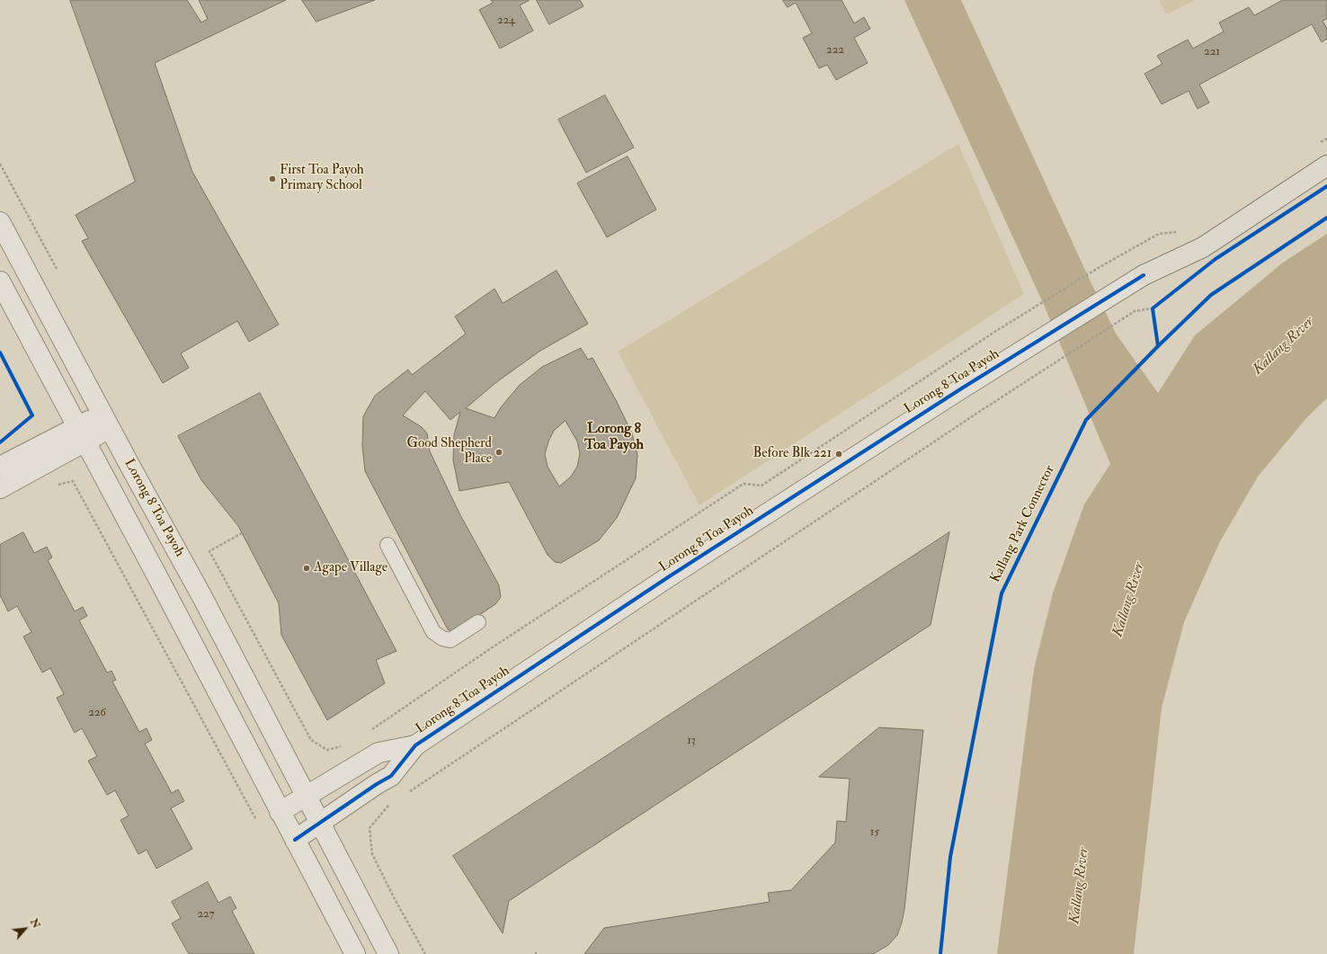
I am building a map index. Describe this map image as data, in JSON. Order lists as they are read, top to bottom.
{
  "streets": {
    "street": ["Lorong 8 Toa Payoh"],
    "cycle path": ["Kallang Park Connector"]
  },
  "districts": ["Lorong 8 Toa Payoh"],
  "water": ["Kallang River"],
  "places": [
    "First Toa Payoh Primary School",
    "Good Shepherd Place",
    "Before Blk 221",
    "Agape Village"
  ],
  "house_numbers": [
    "224",
    "222",
    "221",
    "226",
    "13",
    "15",
    "227"
  ],
  "north": "top right"
}
